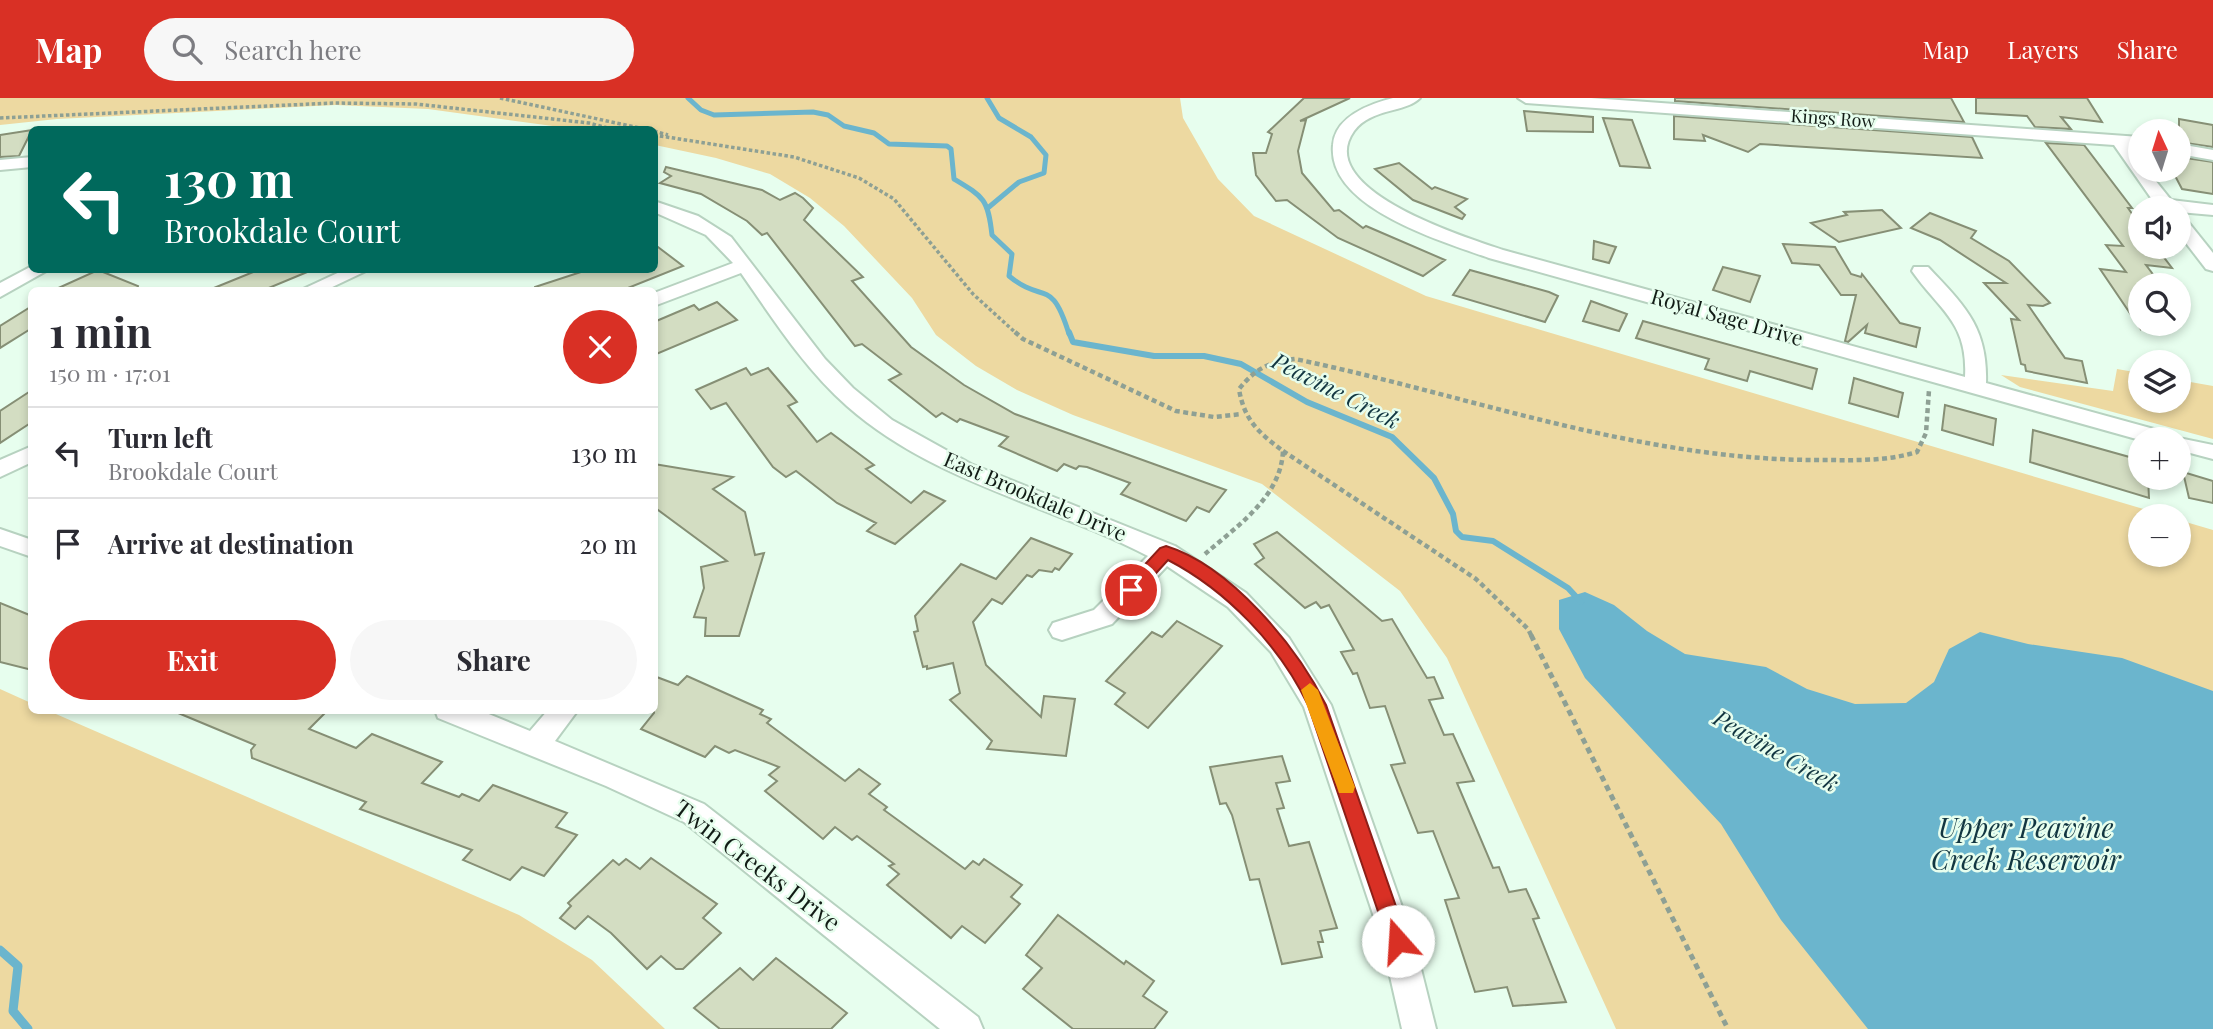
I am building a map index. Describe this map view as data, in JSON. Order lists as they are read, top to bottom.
{
  "streets": {
    "street": [
      "Kings Row",
      "Royal Sage Drive",
      "East Brookdale Drive",
      "Twin Creeks Drive"
    ]
  },
  "water": ["Peavine Creek", "Upper Peavine Creek Reservoir"],
  "north": "top",
  "page": {
    "header": "Map",
    "search": "Search here",
    "nav": ["Map", "Layers", "Share"],
    "map_buttons": ["+", "−"],
    "turn": ["130 m", "Brookdale Court"],
    "heading": ["1 min", "150 m · 17:01"],
    "list": [
      {
        "name": "Turn left",
        "note": "Brookdale Court",
        "value": "130 m"
      },
      {
        "name": "Arrive at destination",
        "value": "20 m"
      }
    ],
    "buttons": ["Exit", "Share"]
  }
}
